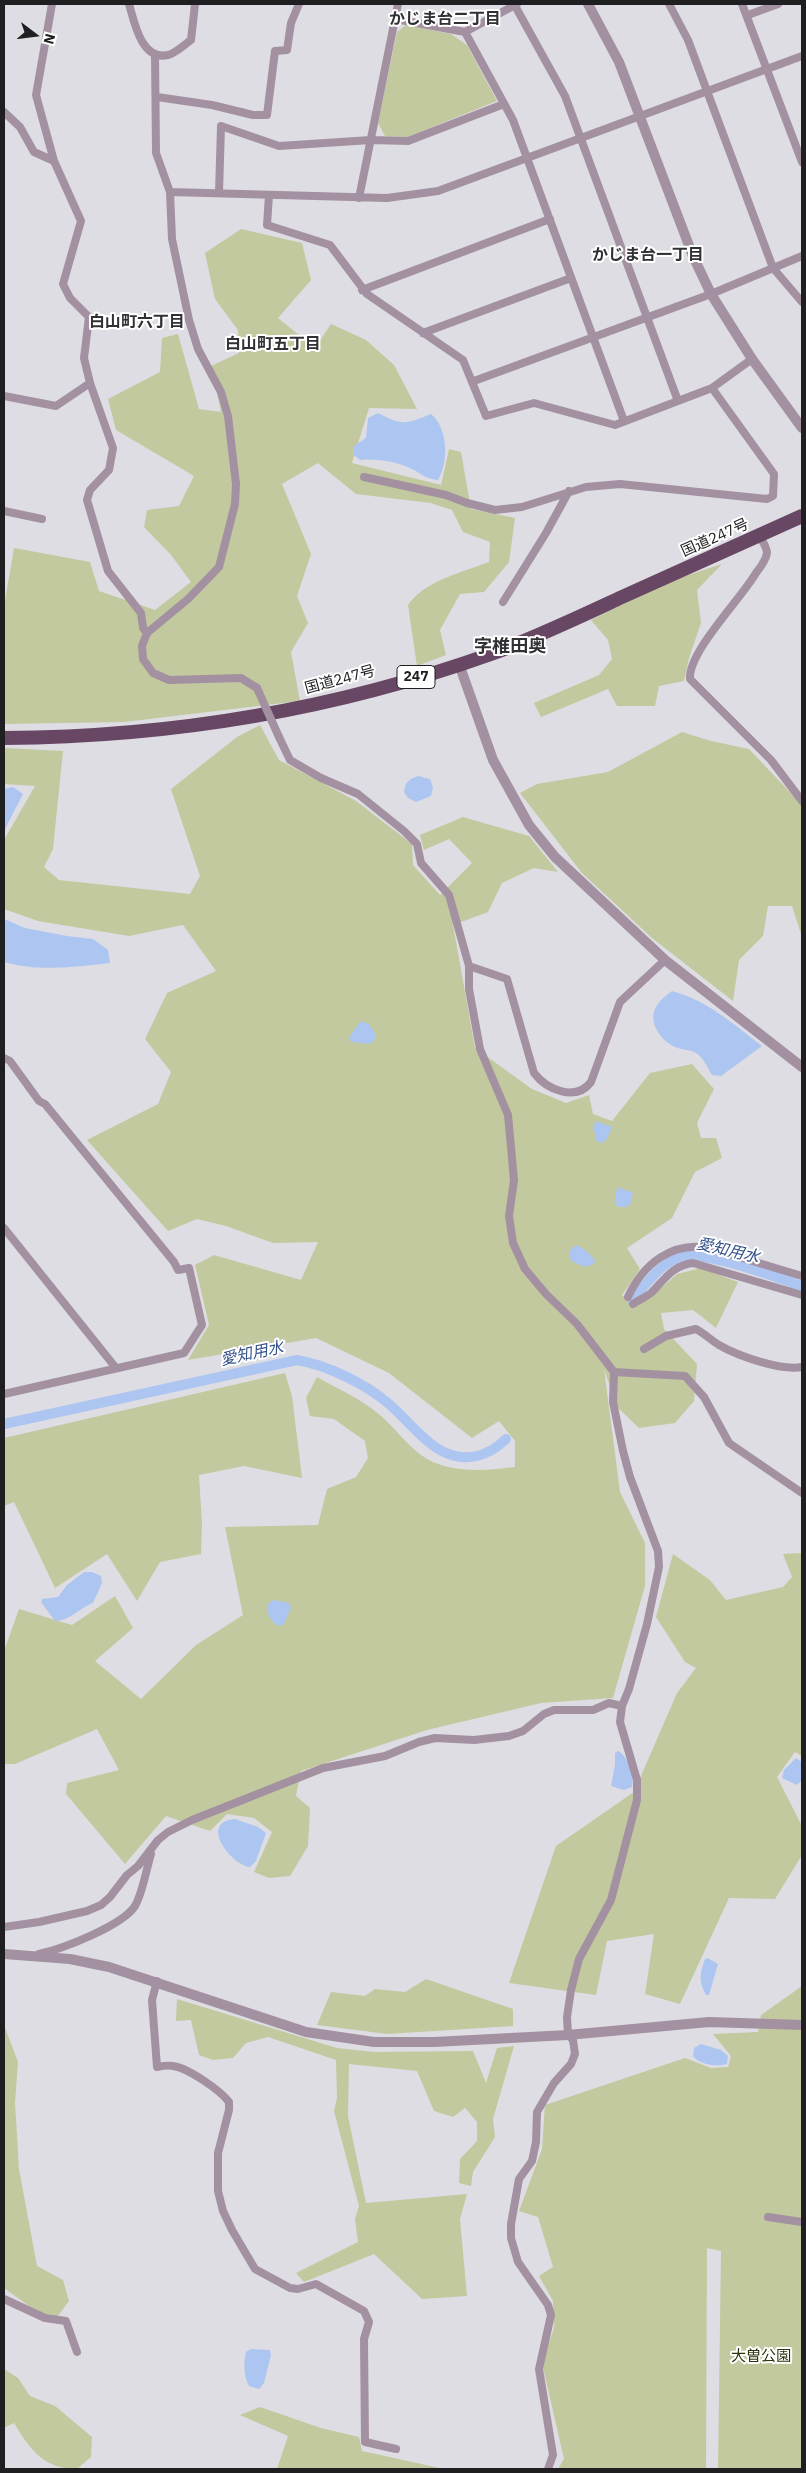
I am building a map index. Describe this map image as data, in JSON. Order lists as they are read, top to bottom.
{
  "streets": {
    "highway": ["国道247号", "247"]
  },
  "districts": [
    "かじま台二丁目",
    "かじま台一丁目",
    "白山町六丁目",
    "白山町五丁目",
    "字椎田奥"
  ],
  "water": ["愛知用水"],
  "parks": ["大曽公園"],
  "north": "right"
}
